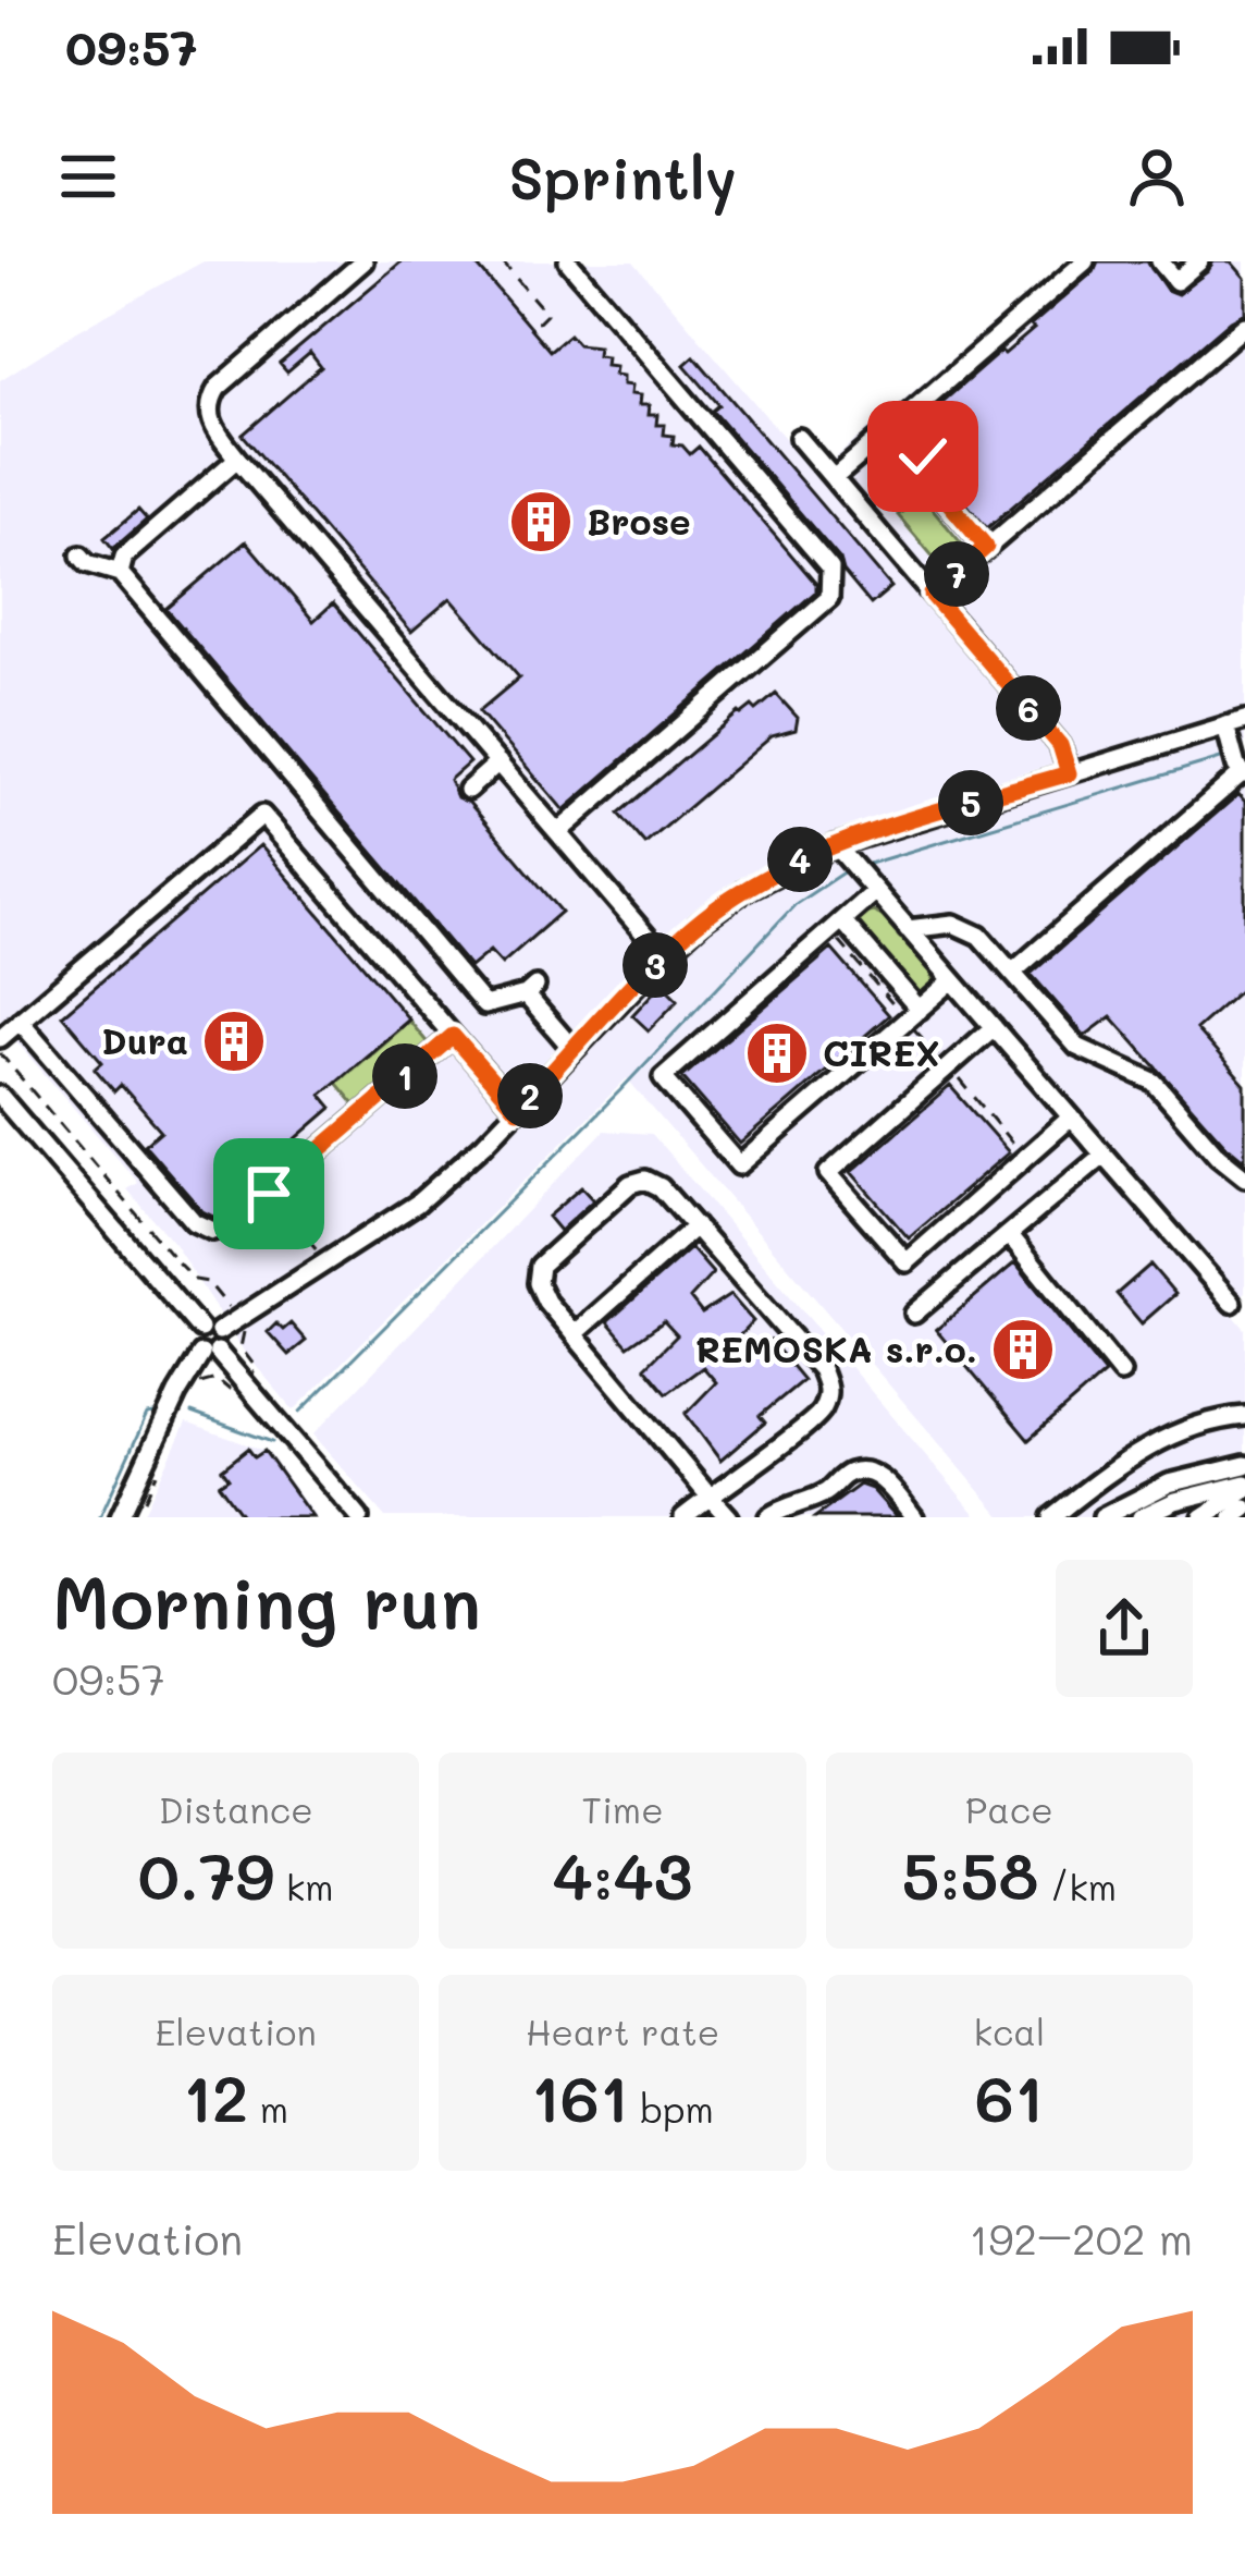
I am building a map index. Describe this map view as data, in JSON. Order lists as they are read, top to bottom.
{
  "places": {
    "building": [
      "Brose",
      "Dura",
      "CIREX",
      "REMOSKA s.r.o."
    ]
  },
  "page": {
    "status": "09:57",
    "header": "Sprintly",
    "pins": [
      "7",
      "6",
      "5",
      "4",
      "3",
      "1",
      "2"
    ],
    "heading": ["Morning run", "09:57"],
    "stats": [
      ["Distance", "0.79 km"],
      ["Time", "4:43"],
      ["Pace", "5:58 /km"],
      ["Elevation", "12 m"],
      ["Heart rate", "161 bpm"],
      ["kcal", "61"]
    ],
    "chart": ["Elevation", "192–202 m"]
  }
}
